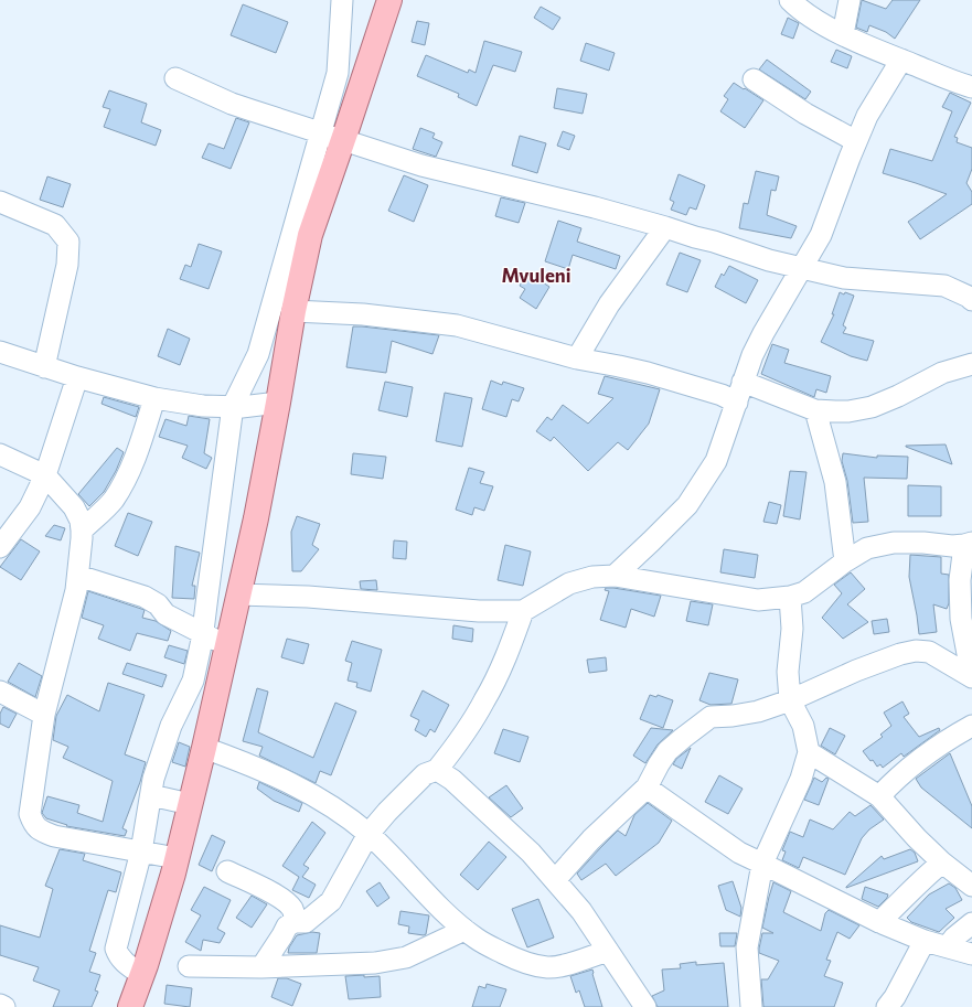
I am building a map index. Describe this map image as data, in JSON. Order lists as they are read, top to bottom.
{
  "districts": ["Mvuleni"]
}
